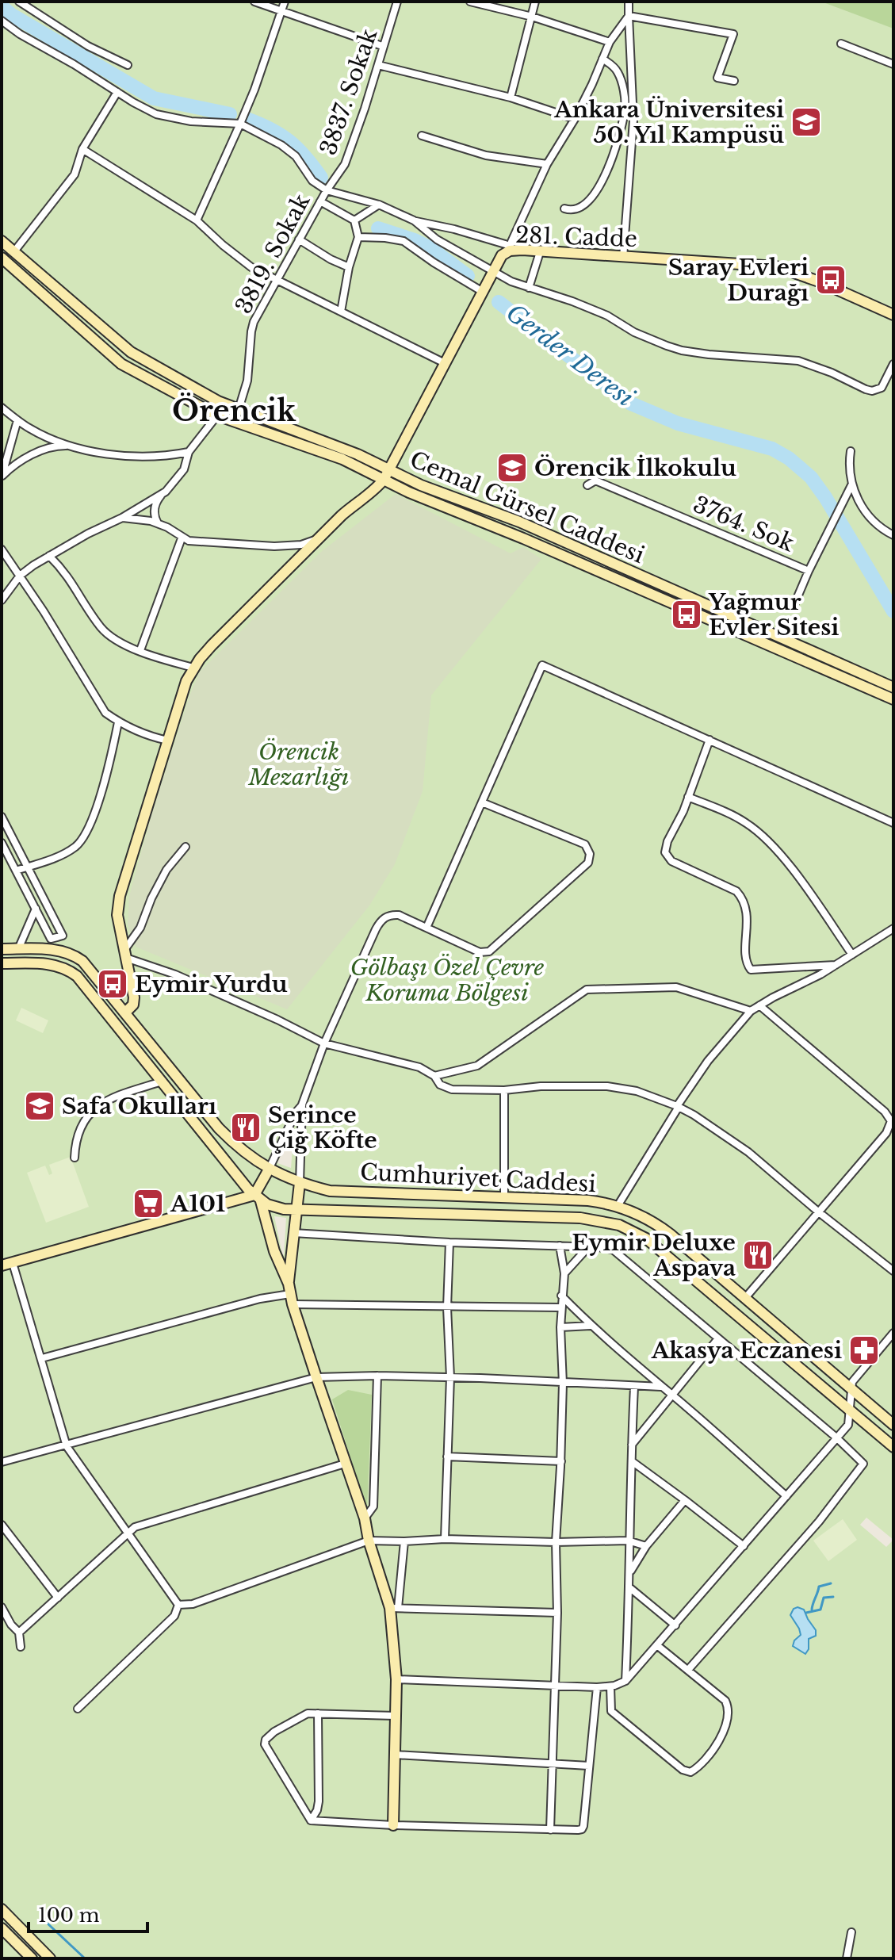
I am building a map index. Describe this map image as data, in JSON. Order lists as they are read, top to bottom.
{
  "streets": {
    "street": [
      "3837. Sokak",
      "281. Cadde",
      "3819. Sokak",
      "Cemal Gürsel Caddesi",
      "3764. Sok",
      "Cumhuriyet Caddesi"
    ]
  },
  "crossings": [
    ["3837. Sokak", "3819. Sokak"],
    ["281. Cadde", "Cemal Gürsel Caddesi"],
    ["3819. Sokak", "Cemal Gürsel Caddesi"]
  ],
  "districts": ["Örencik"],
  "water": ["Gerder Deresi"],
  "parks": ["Örencik Mezarlığı", "Gölbaşı Özel Çevre Koruma Bölgesi"],
  "places": {
    "school or university": ["Ankara Üniversitesi 50. Yıl Kampüsü", "Örencik İlkokulu", "Safa Okulları"],
    "bus stop": ["Saray Evleri Durağı", "Yağmur Evler Sitesi", "Eymir Yurdu"],
    "restaurant": ["Serince Çiğ Köfte", "Eymir Deluxe Aspava"],
    "supermarket": ["A101"],
    "pharmacy": ["Akasya Eczanesi"]
  },
  "scale_bar": "100 m"
}
